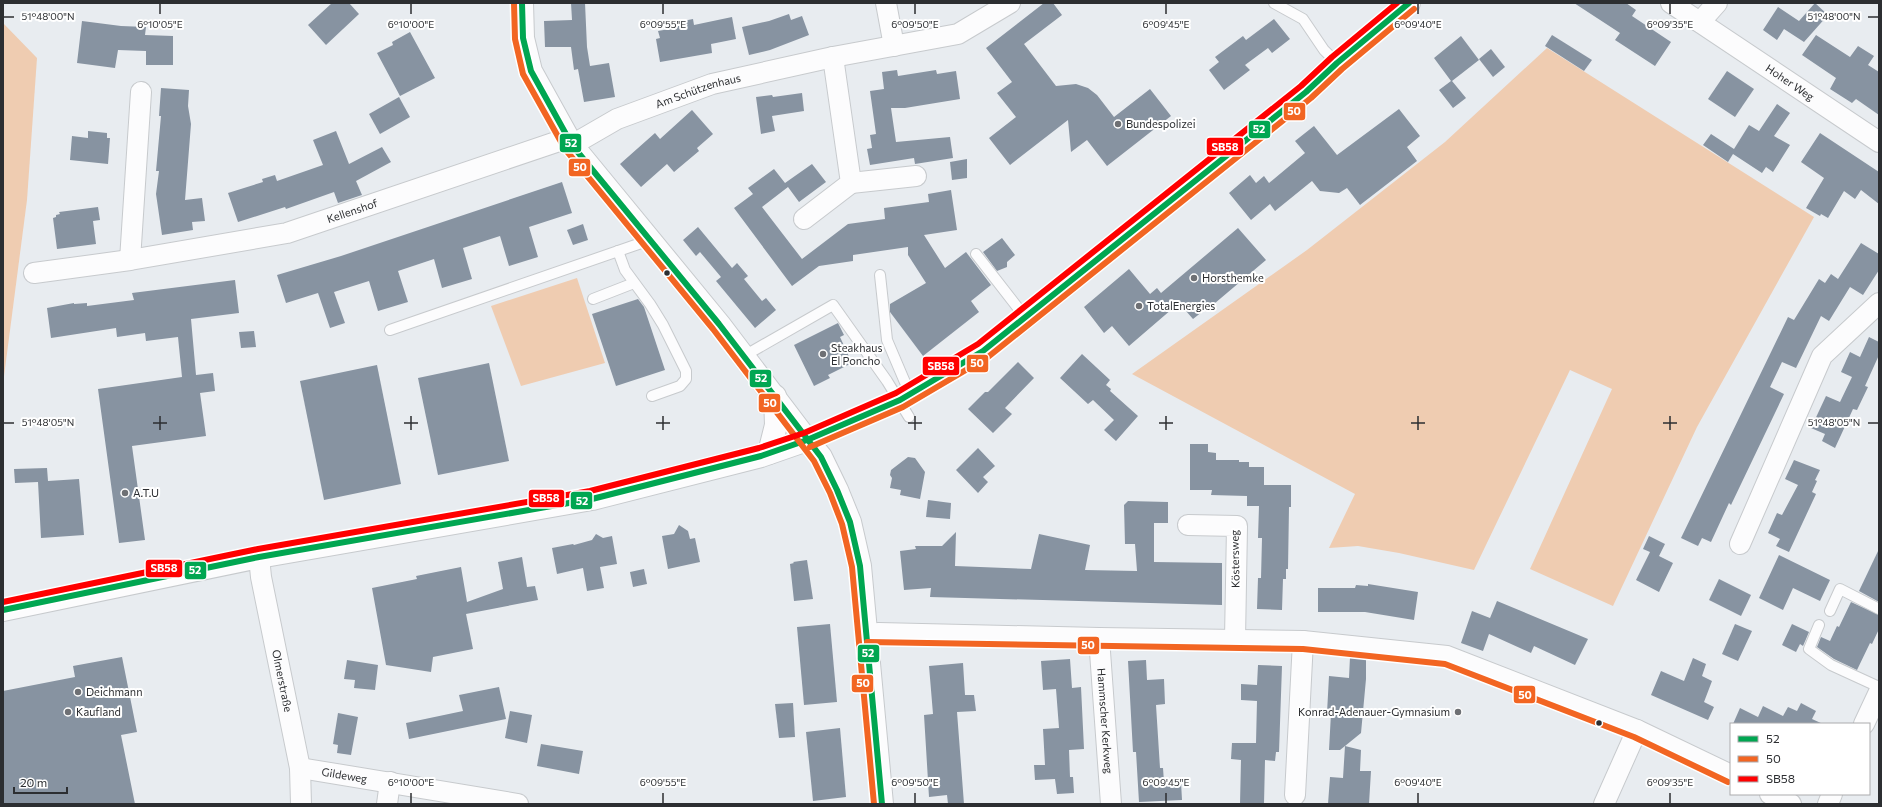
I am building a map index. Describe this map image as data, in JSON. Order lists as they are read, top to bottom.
{
  "streets": {
    "street": [
      "Hoher Weg",
      "Am Schützenhaus",
      "Kellenshof",
      "Köstersweg",
      "Olmerstraße",
      "Hammscher Kerkweg",
      "Gildeweg"
    ]
  },
  "crossings": [
    ["Am Schützenhaus", "Kellenshof"],
    ["Olmerstraße", "Gildeweg"]
  ],
  "places": [
    "Bundespolizei",
    "Horsthemke",
    "TotalEnergies",
    "Steakhaus El Poncho",
    "A.T.U",
    "Deichmann",
    "Kaufland",
    "Konrad-Adenauer-Gymnasium"
  ],
  "lines": ["transit line 52", "transit line 50", "transit line SB58"],
  "legend": ["52", "50", "SB58"],
  "scale_bar": "20 m",
  "coordinates": [
    "51°48'00\"N",
    "6°10'05\"E",
    "6°10'00\"E",
    "6°09'55\"E",
    "6°09'50\"E",
    "6°09'45\"E",
    "6°09'40\"E",
    "6°09'35\"E",
    "51°48'05\"N"
  ]
}
